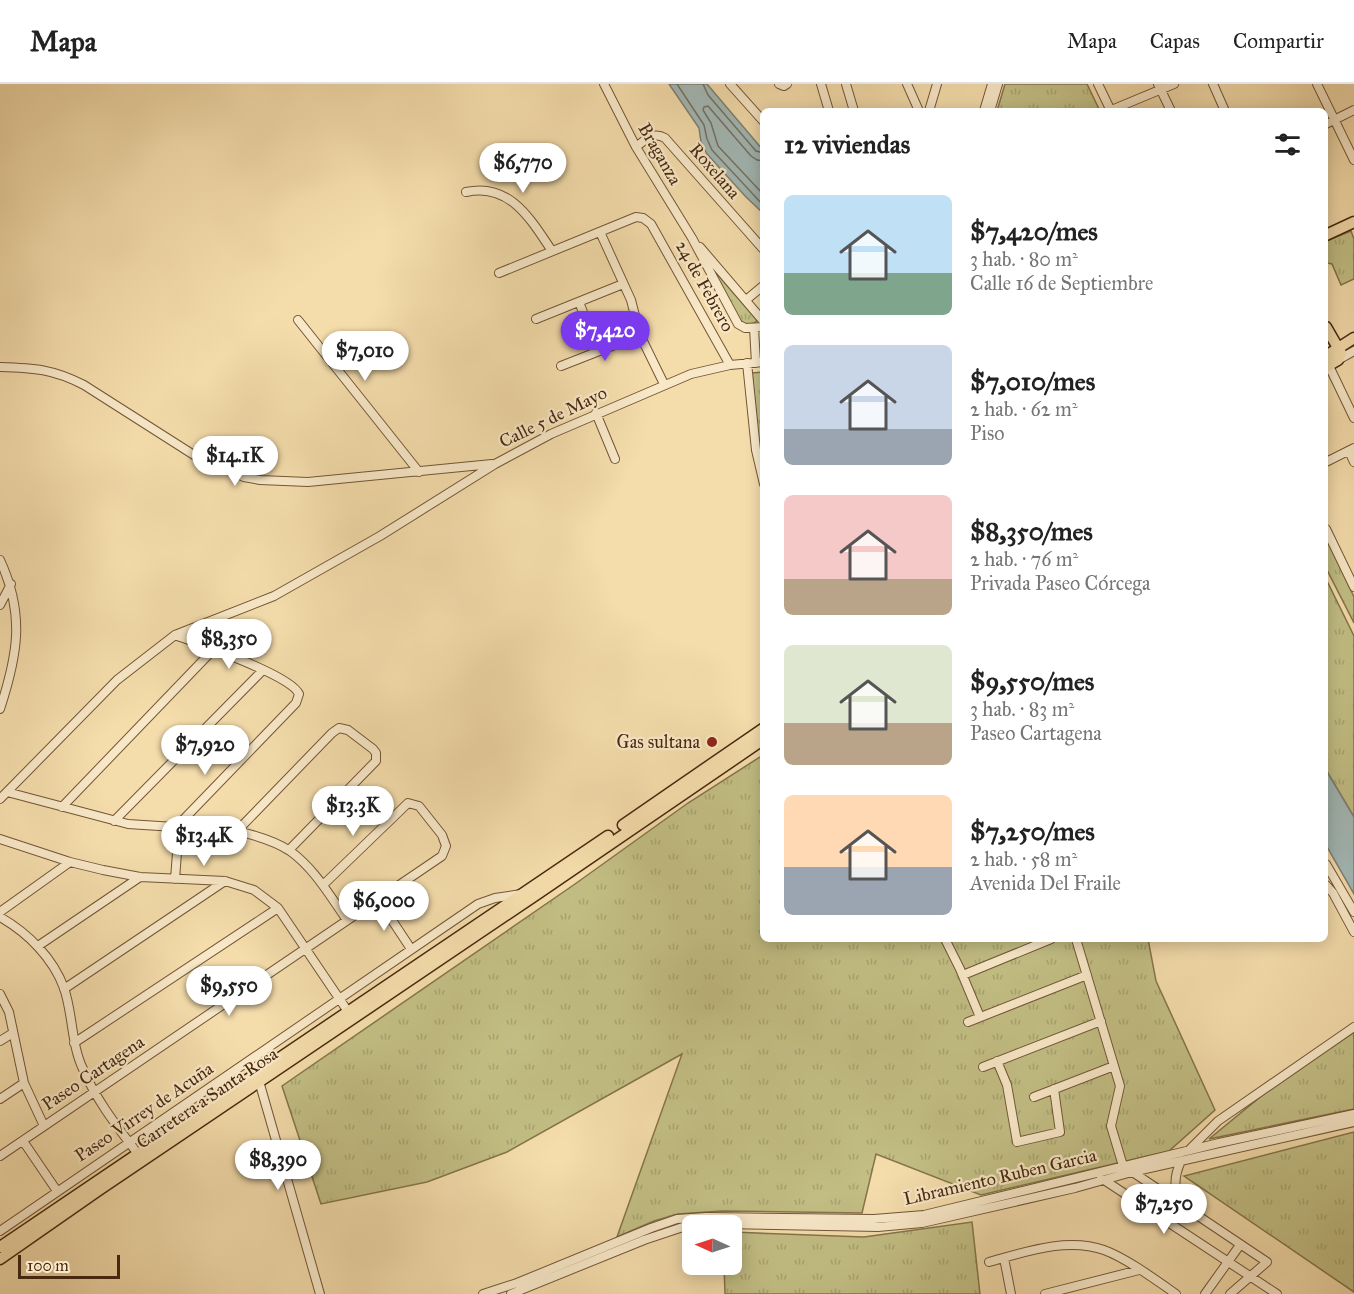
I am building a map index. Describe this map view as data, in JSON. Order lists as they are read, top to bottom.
{
  "streets": {
    "main road": ["Carretera a Santa Rosa"],
    "street": [
      "Braganza",
      "Roxelana",
      "24 de Febrero",
      "Calle 5 de Mayo",
      "Paseo Cartagena",
      "Paseo Virrey de Acuña",
      "Libramiento Ruben Garcia"
    ]
  },
  "crossings": [
    ["Braganza", "Roxelana"],
    ["24 de Febrero", "Calle 5 de Mayo"],
    ["Carretera a Santa Rosa", "Paseo Virrey de Acuña"]
  ],
  "places": ["Gas sultana"],
  "scale_bar": "100 m",
  "north": "left",
  "page": {
    "header": "Mapa",
    "nav": ["Mapa", "Capas", "Compartir"],
    "heading": "12 viviendas",
    "price": [
      "$6,770",
      "$7,420",
      "$7,010",
      "$14.1K",
      "$8,350",
      "$7,920",
      "$13.3K",
      "$13.4K",
      "$6,000",
      "$9,550",
      "$8,390",
      "$7,250"
    ],
    "list": [
      {
        "name": "$7,420/mes",
        "note": "3 hab. · 80 m² · Calle 16 de Septiembre"
      },
      {
        "name": "$7,010/mes",
        "note": "2 hab. · 62 m² · Piso"
      },
      {
        "name": "$8,350/mes",
        "note": "2 hab. · 76 m² · Privada Paseo Córcega"
      },
      {
        "name": "$9,550/mes",
        "note": "3 hab. · 83 m² · Paseo Cartagena"
      },
      {
        "name": "$7,250/mes",
        "note": "2 hab. · 58 m² · Avenida Del Fraile"
      }
    ],
    "scale": "100 m"
  }
}
